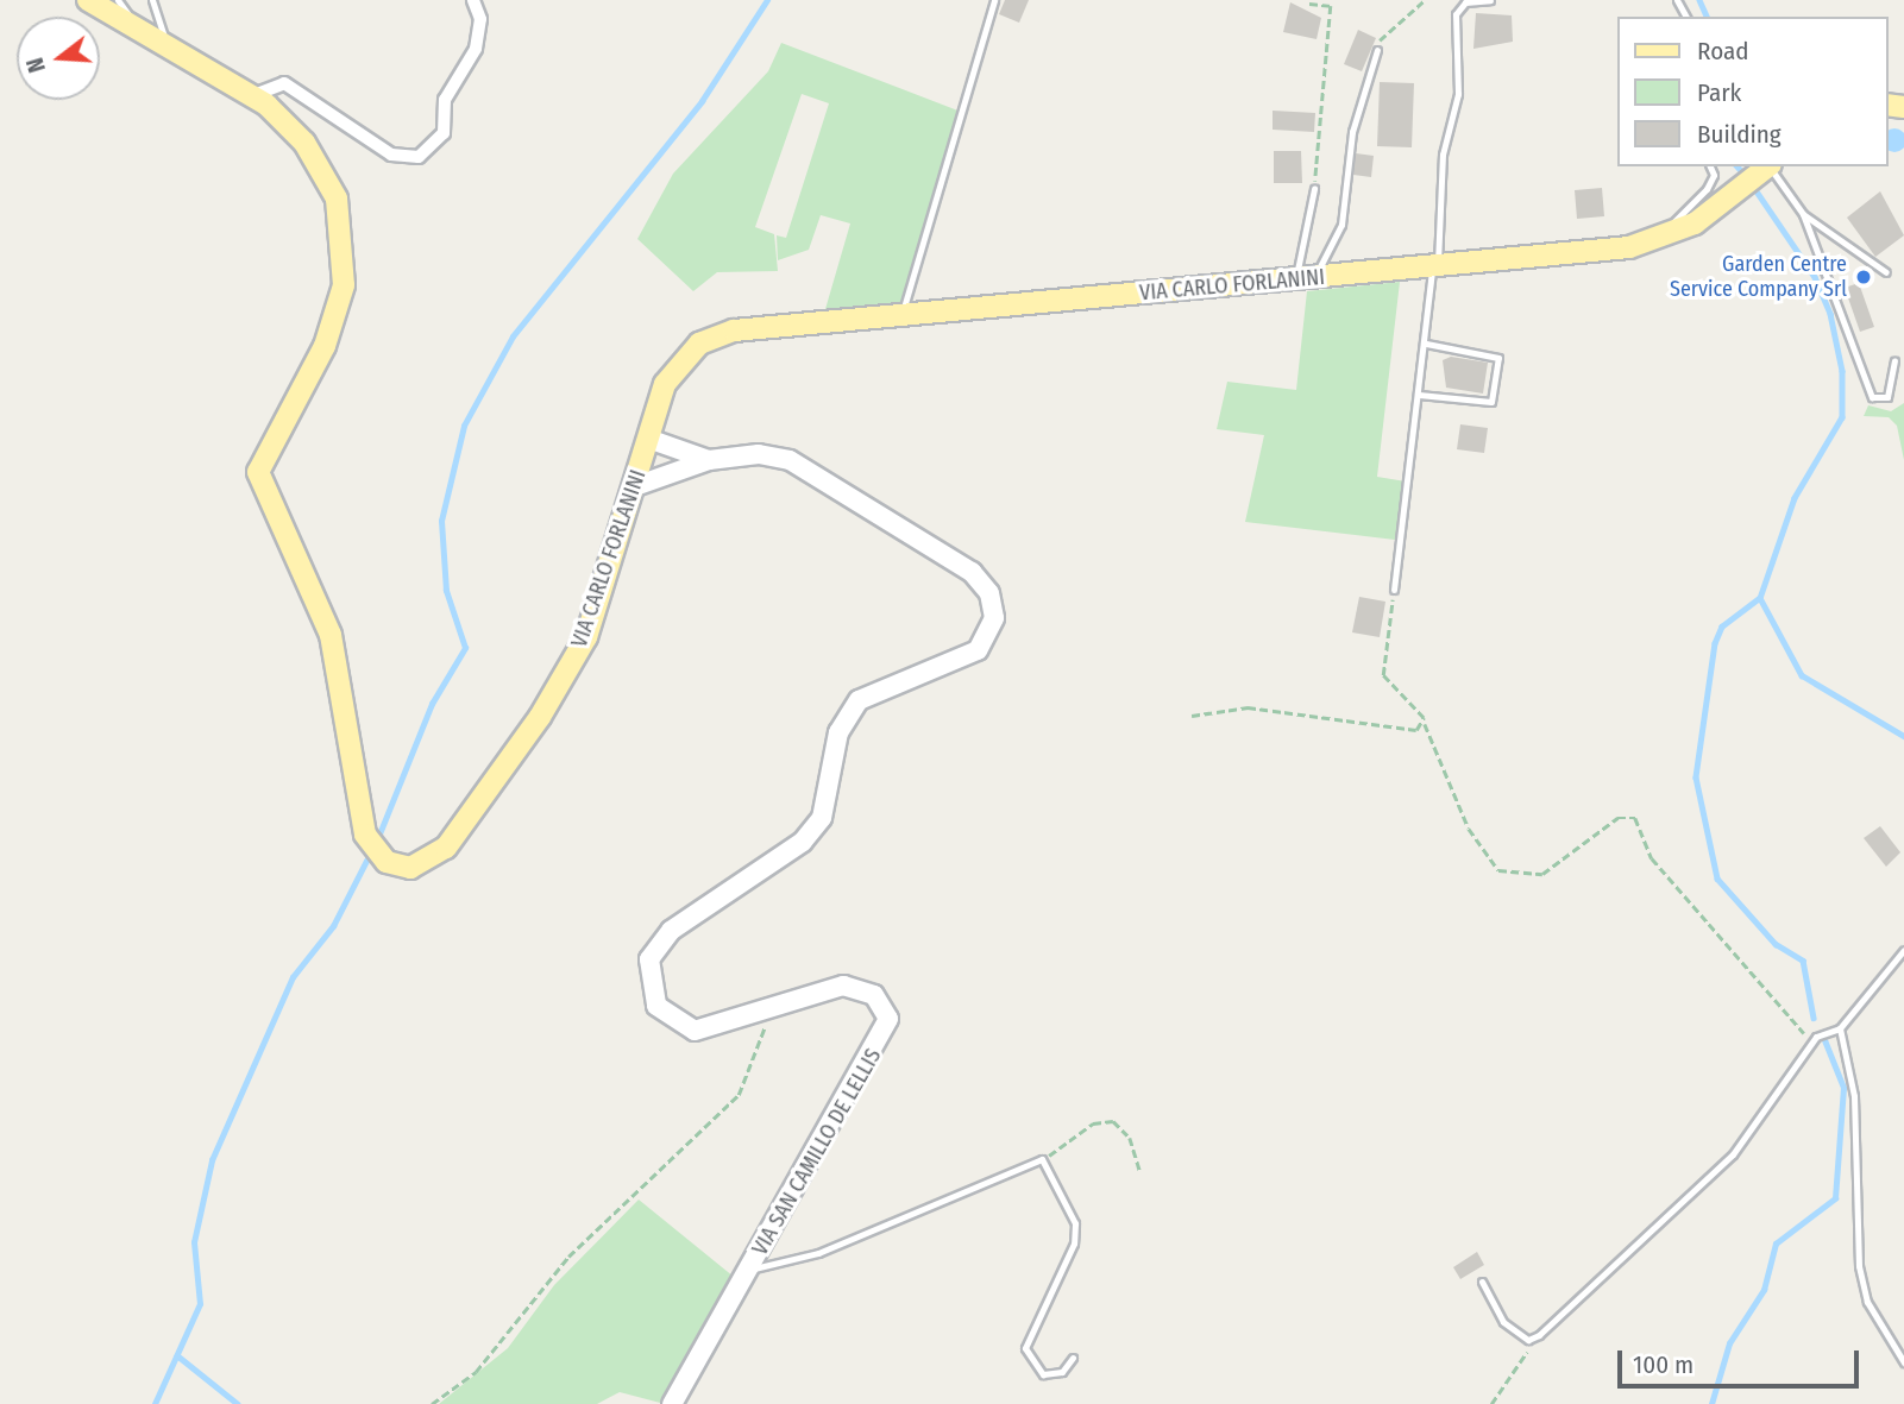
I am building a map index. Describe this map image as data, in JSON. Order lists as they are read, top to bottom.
{
  "streets": {
    "main road": ["VIA CARLO FORLANINI", "VIA SAN CAMILLO DE LELLIS"]
  },
  "crossings": [
    ["VIA CARLO FORLANINI", "VIA SAN CAMILLO DE LELLIS"]
  ],
  "places": ["Garden Centre Service Company Srl"],
  "legend": ["Road", "Park", "Building"],
  "scale_bar": "100 m",
  "north": "left"
}
